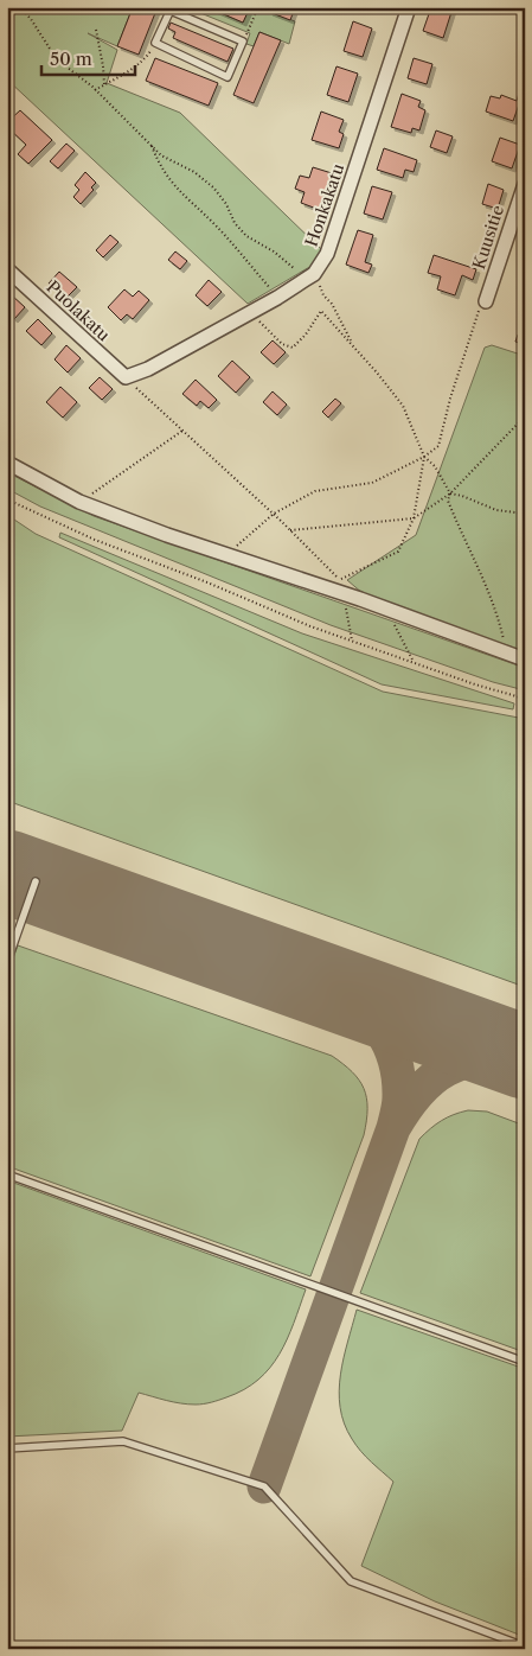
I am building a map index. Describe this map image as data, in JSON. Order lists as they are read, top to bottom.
{
  "streets": {
    "street": ["Honkakatu", "Kuusitie", "Puolakatu"]
  },
  "crossings": [
    ["Honkakatu", "Puolakatu"]
  ],
  "scale_bar": "50 m"
}
